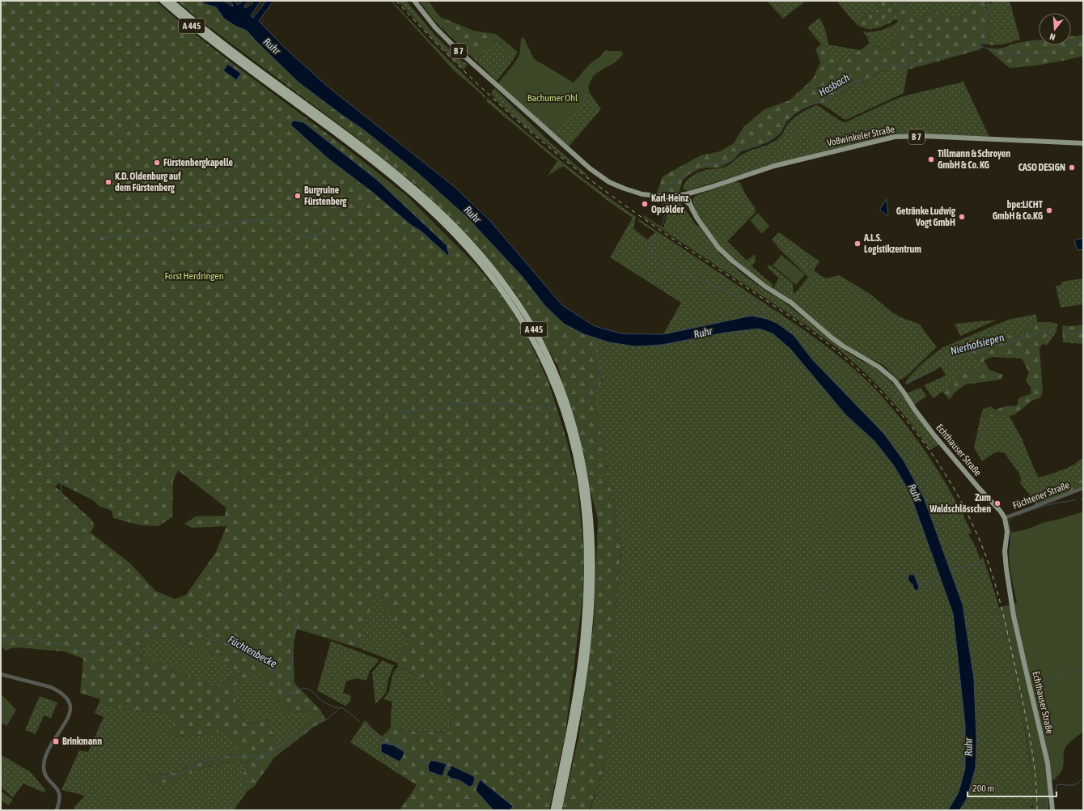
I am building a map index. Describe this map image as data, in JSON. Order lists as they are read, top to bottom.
{
  "streets": {
    "highway": ["A 445"],
    "main road": ["B 7", "Voßwinkeler Straße", "Echthauser Straße"],
    "street": ["Füchtener Straße"]
  },
  "crossings": [
    ["B 7", "Voßwinkeler Straße"],
    ["B 7", "Echthauser Straße"],
    ["Voßwinkeler Straße", "Echthauser Straße"],
    ["Echthauser Straße", "Füchtener Straße"]
  ],
  "water": [
    "Ruhr",
    "Hasbach",
    "Nierhofsiepen",
    "Füchtenbecke"
  ],
  "parks": ["Bachumer Ohl", "Forst Herdringen"],
  "places": {
    "other": [
      "Tillmann & Schroyen GmbH & Co. KG",
      "Fürstenbergkapelle",
      "CASO DESIGN",
      "K.D. Oldenburg auf dem Fürstenberg",
      "Burgruine Fürstenberg",
      "Karl-Heinz Opsölder",
      "bpe:LICHT GmbH & Co.KG",
      "Getränke Ludwig Vogt GmbH",
      "A.L.S. Logistikzentrum",
      "Zum Waldschlösschen"
    ],
    "transit": ["Brinkmann"]
  },
  "scale_bar": "200 m",
  "north": "bottom"
}
